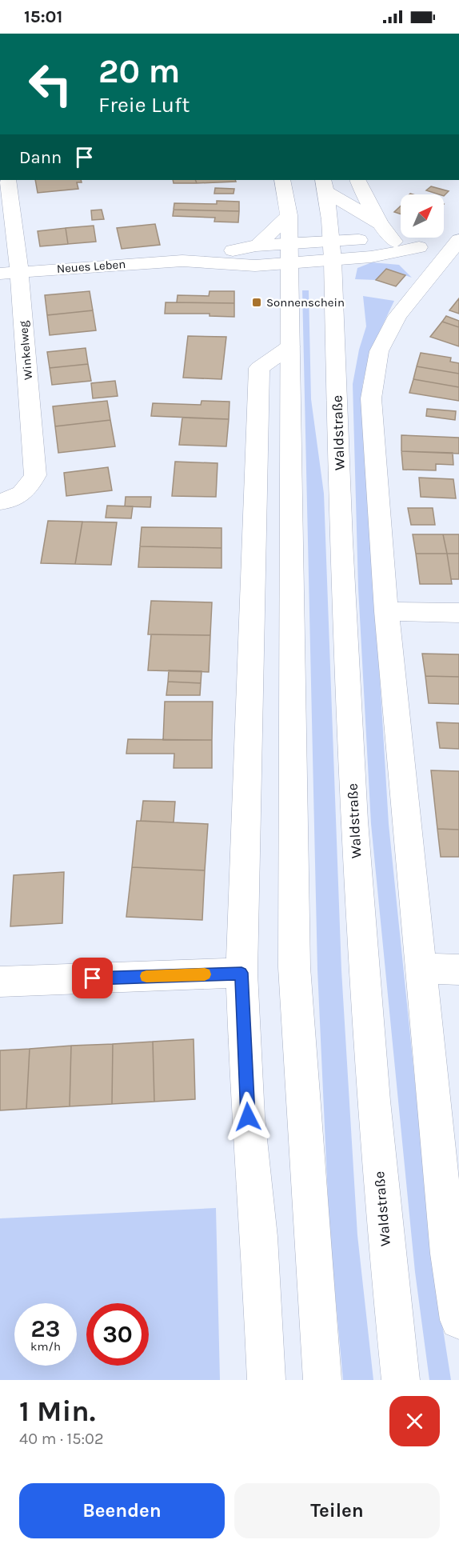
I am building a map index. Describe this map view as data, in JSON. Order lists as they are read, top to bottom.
{
  "streets": {
    "street": ["Neues Leben", "Winkelweg", "Waldstraße"]
  },
  "crossings": [
    ["Neues Leben", "Winkelweg"]
  ],
  "places": {
    "transit": ["Sonnenschein"]
  },
  "north": "top right",
  "page": {
    "status": "15:01",
    "turn": ["20 m", "Freie Luft"],
    "then": "Dann",
    "speed": "23 km/h",
    "limit": "30",
    "heading": ["1 Min.", "40 m · 15:02"],
    "buttons": ["Beenden", "Teilen"]
  }
}
